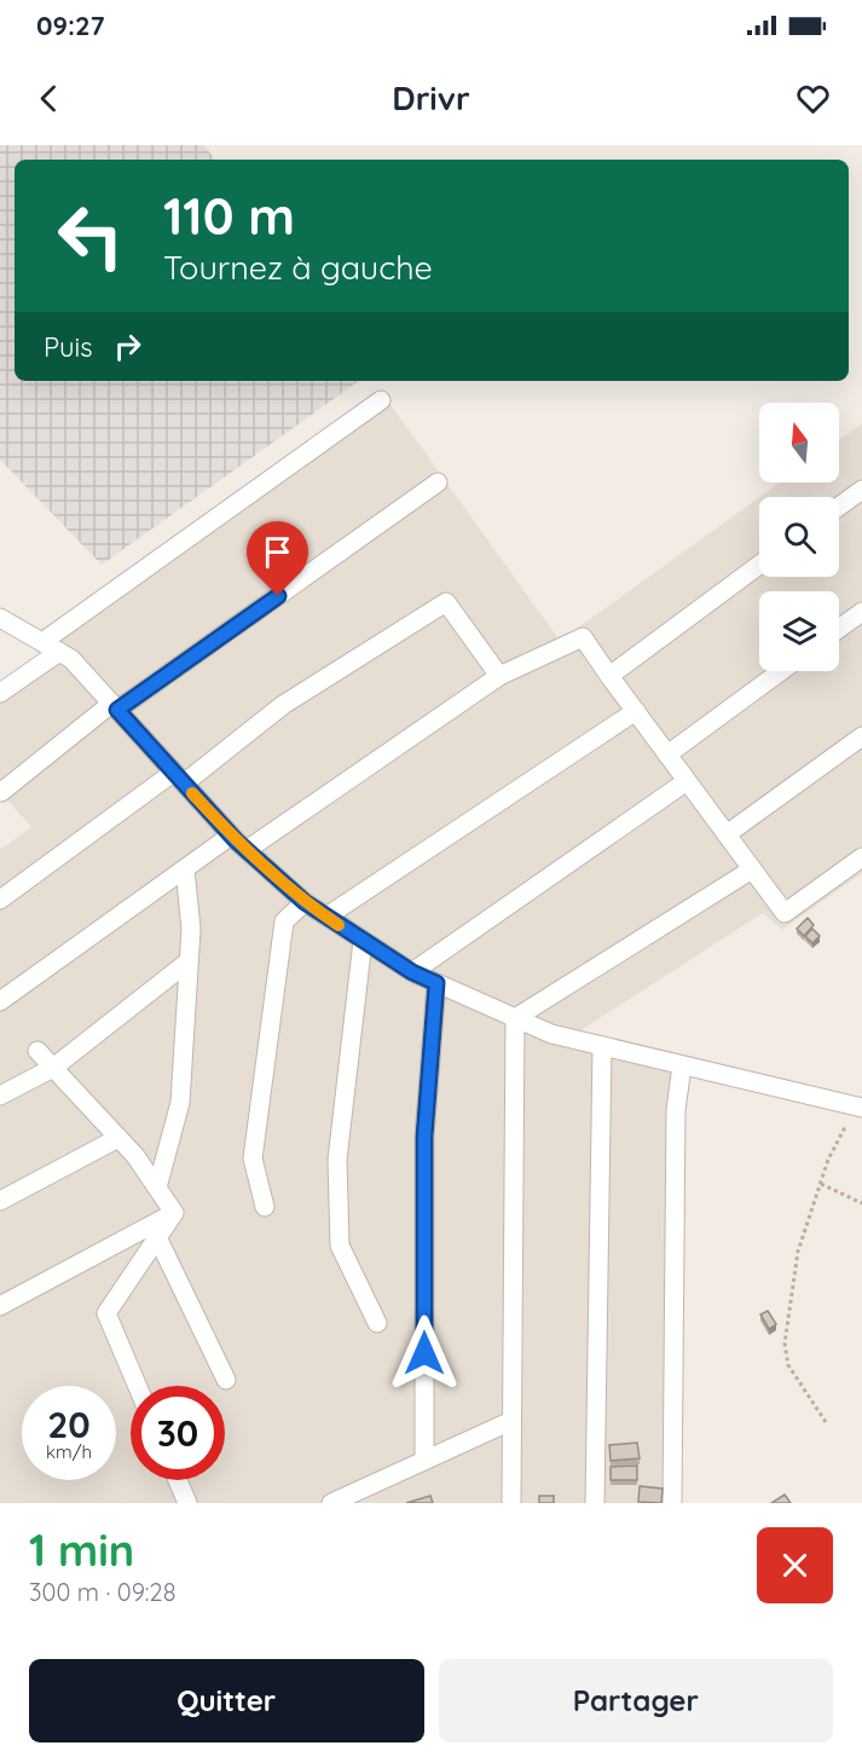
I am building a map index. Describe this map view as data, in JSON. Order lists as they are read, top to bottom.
{
  "north": "top",
  "page": {
    "status": "09:27",
    "header": "Drivr",
    "turn": ["110 m", "Tournez à gauche"],
    "then": "Puis",
    "speed": "20 km/h",
    "limit": "30",
    "heading": ["1 min", "300 m · 09:28"],
    "buttons": ["Quitter", "Partager"]
  }
}
